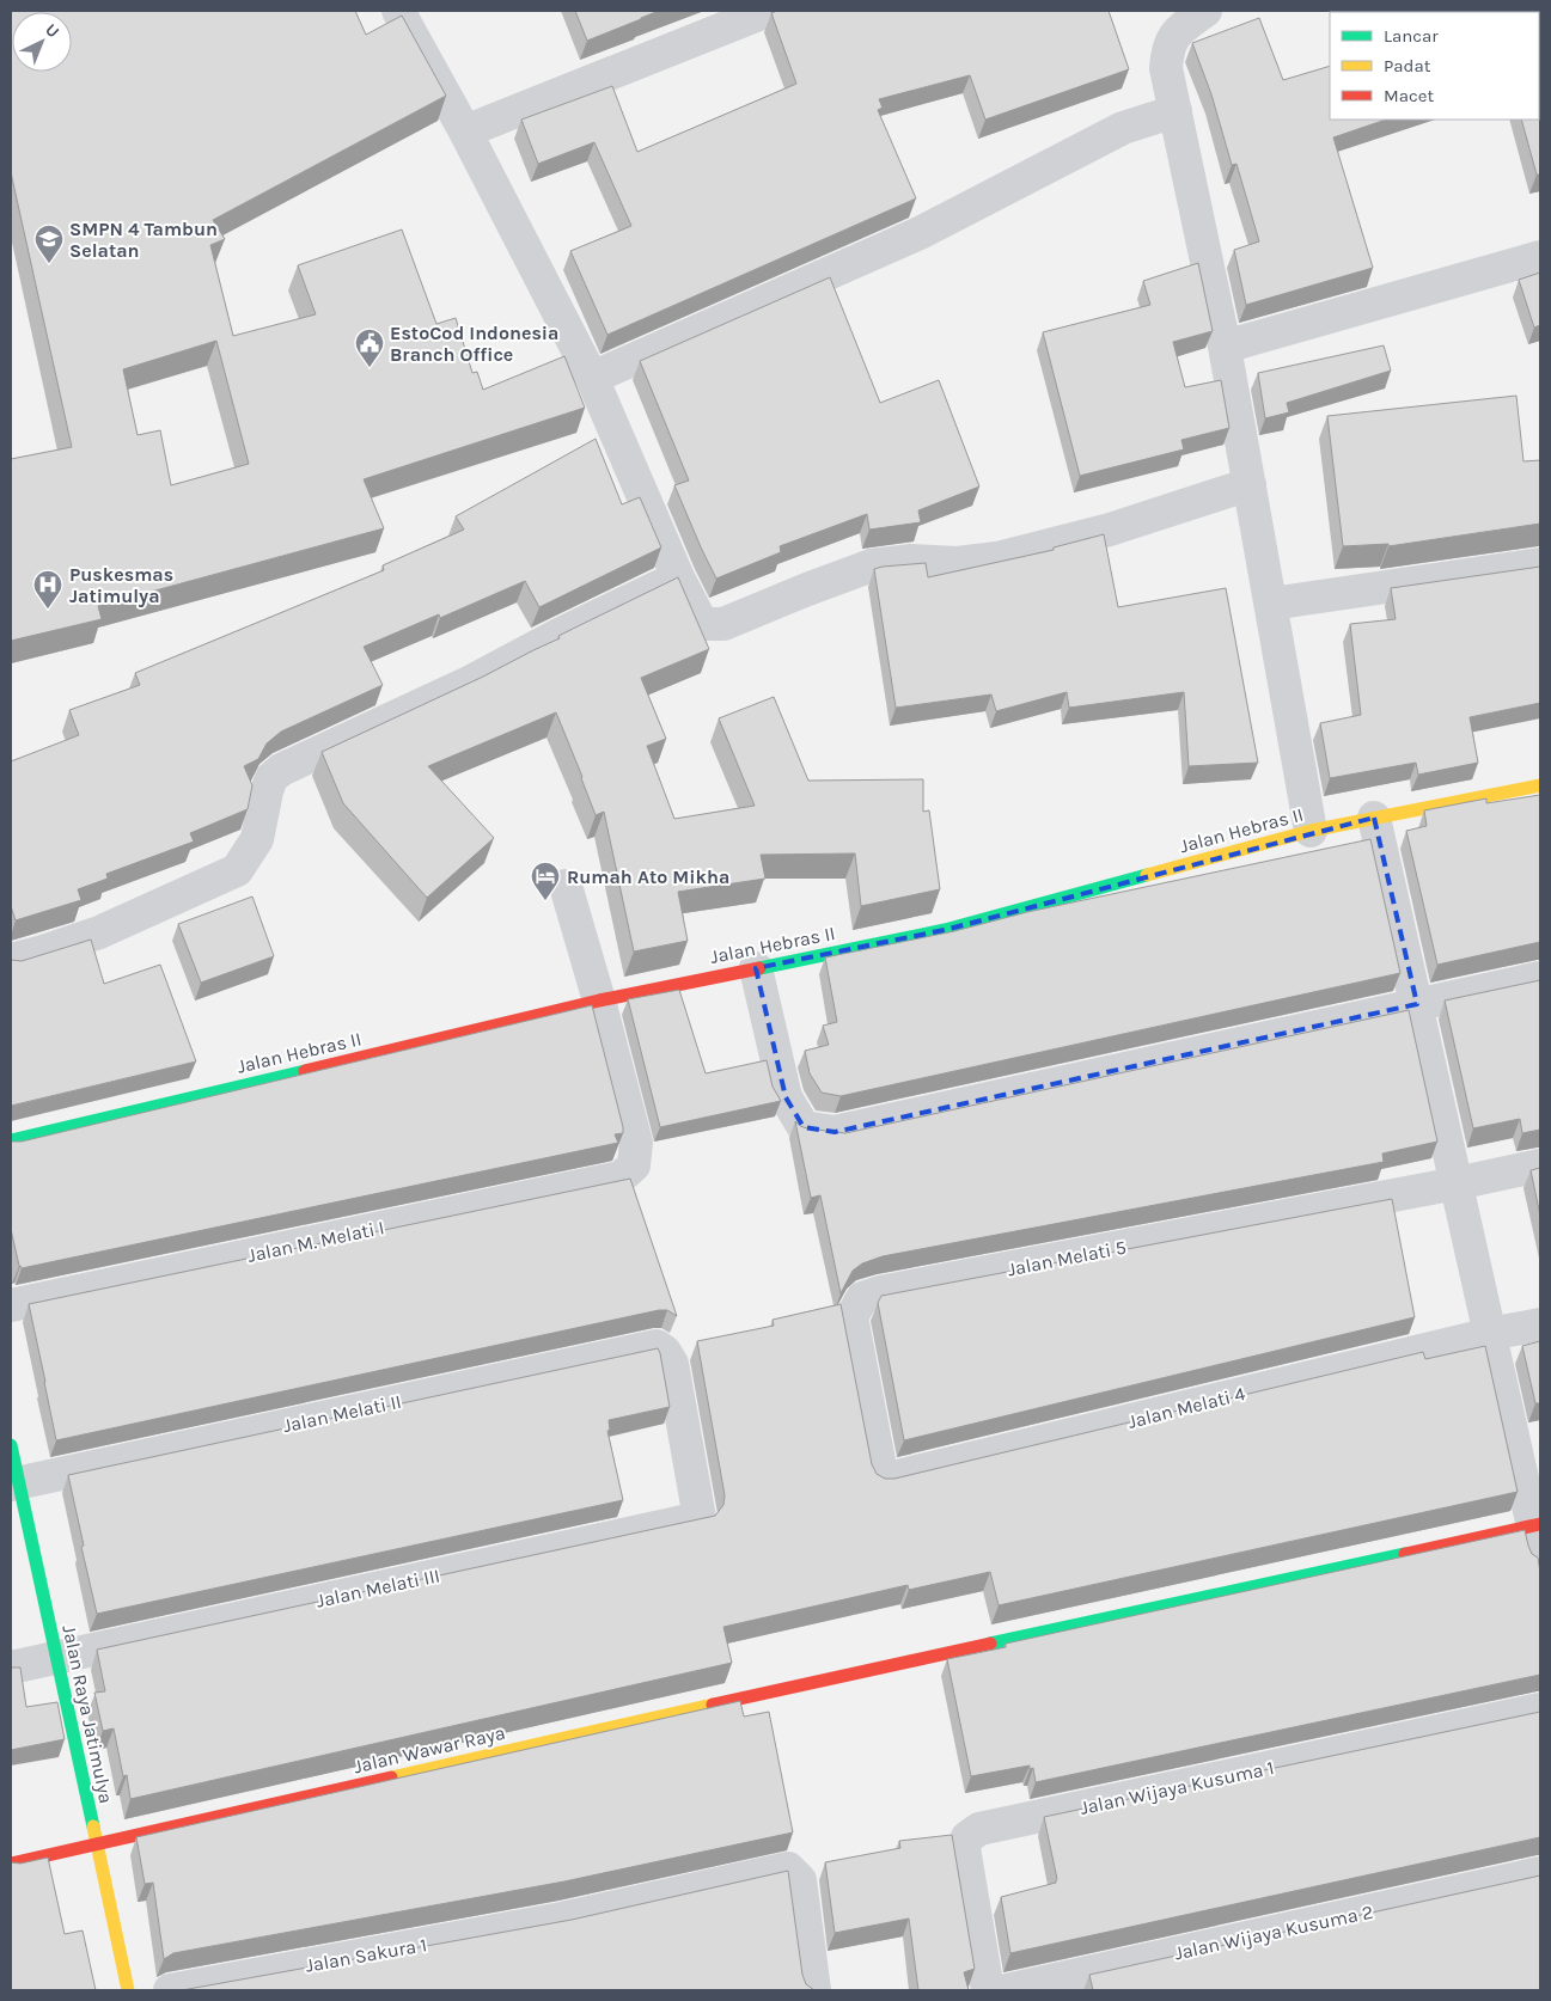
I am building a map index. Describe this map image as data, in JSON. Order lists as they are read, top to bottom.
{
  "streets": {
    "street": [
      "Jalan Hebras II",
      "Jalan M. Melati I",
      "Jalan Melati 5",
      "Jalan Melati 4",
      "Jalan Melati II",
      "Jalan Melati III",
      "Jalan Raya Jatimulya",
      "Jalan Wawar Raya",
      "Jalan Wijaya Kusuma 1",
      "Jalan Wijaya Kusuma 2",
      "Jalan Sakura 1"
    ]
  },
  "crossings": [
    ["Jalan Hebras II", "Jalan M. Melati I"],
    ["Jalan Melati 5", "Jalan Melati 4"],
    ["Jalan Melati II", "Jalan Melati III"],
    ["Jalan Melati II", "Jalan Raya Jatimulya"],
    ["Jalan Melati III", "Jalan Raya Jatimulya"],
    ["Jalan Raya Jatimulya", "Jalan Wawar Raya"]
  ],
  "places": {
    "school or university": ["SMPN 4 Tambun Selatan"],
    "public building": ["EstoCod Indonesia Branch Office"],
    "hospital": ["Puskesmas Jatimulya"],
    "hotel": ["Rumah Ato Mikha"]
  },
  "legend": ["Lancar", "Padat", "Macet"],
  "north": "top right"
}
